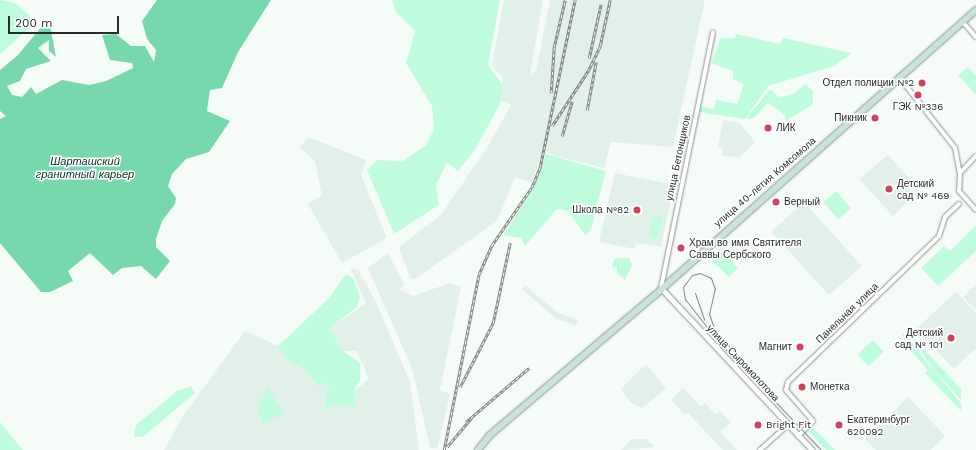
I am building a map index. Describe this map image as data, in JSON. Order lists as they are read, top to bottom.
{
  "streets": {
    "main road": ["улица 40-летия Комсомола"],
    "street": ["улица Бетонщиков", "Панельная улица", "улица Сыромолотова"]
  },
  "crossings": [
    ["улица Бетонщиков", "улица 40-летия Комсомола"],
    ["улица Бетонщиков", "улица Сыромолотова"],
    ["улица 40-летия Комсомола", "улица Сыромолотова"],
    ["Панельная улица", "улица Сыромолотова"]
  ],
  "water": ["Шарташский гранитный карьер"],
  "places": [
    "Отдел полиции №2",
    "ГЭК №336",
    "Пикник",
    "ЛИК",
    "Детский сад № 469",
    "Верный",
    "Школа №82",
    "Храм во имя Святителя Саввы Сербского",
    "Детский сад № 101",
    "Магнит",
    "Монетка",
    "Bright Fit",
    "Екатеринбург 620092"
  ],
  "scale_bar": "200 m"
}
